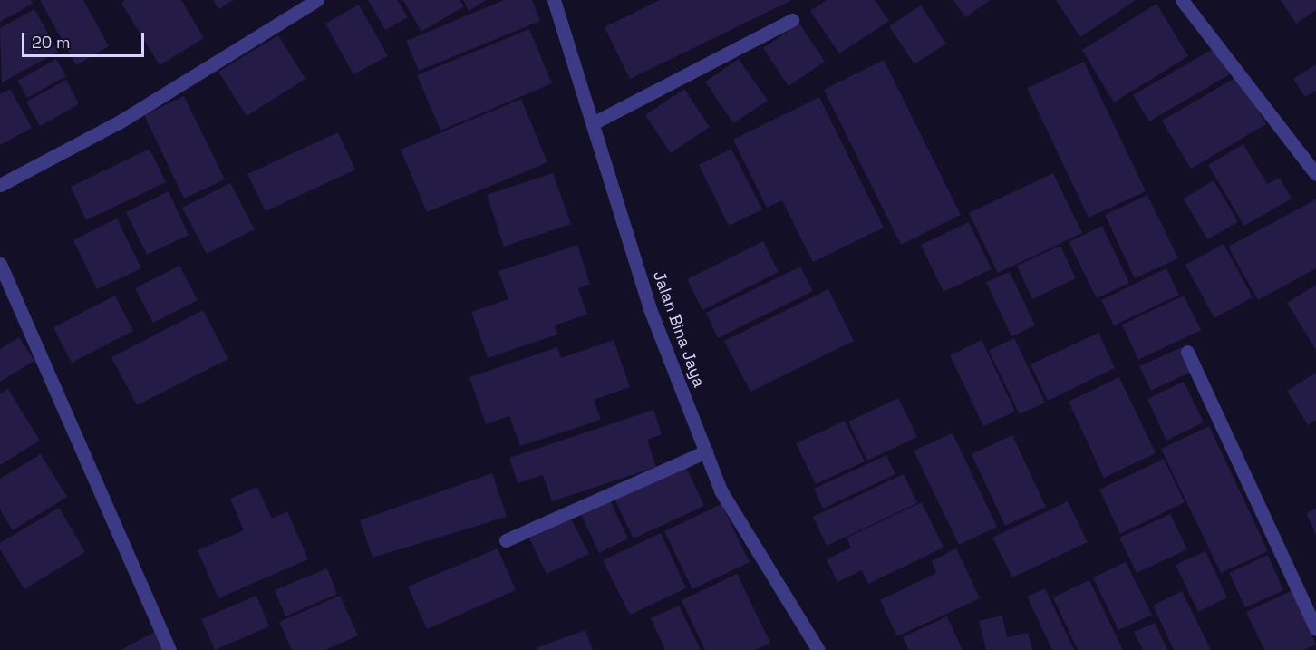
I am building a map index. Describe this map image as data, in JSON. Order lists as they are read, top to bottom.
{
  "streets": {
    "street": ["Jalan Bina Jaya"]
  },
  "scale_bar": "20 m"
}
